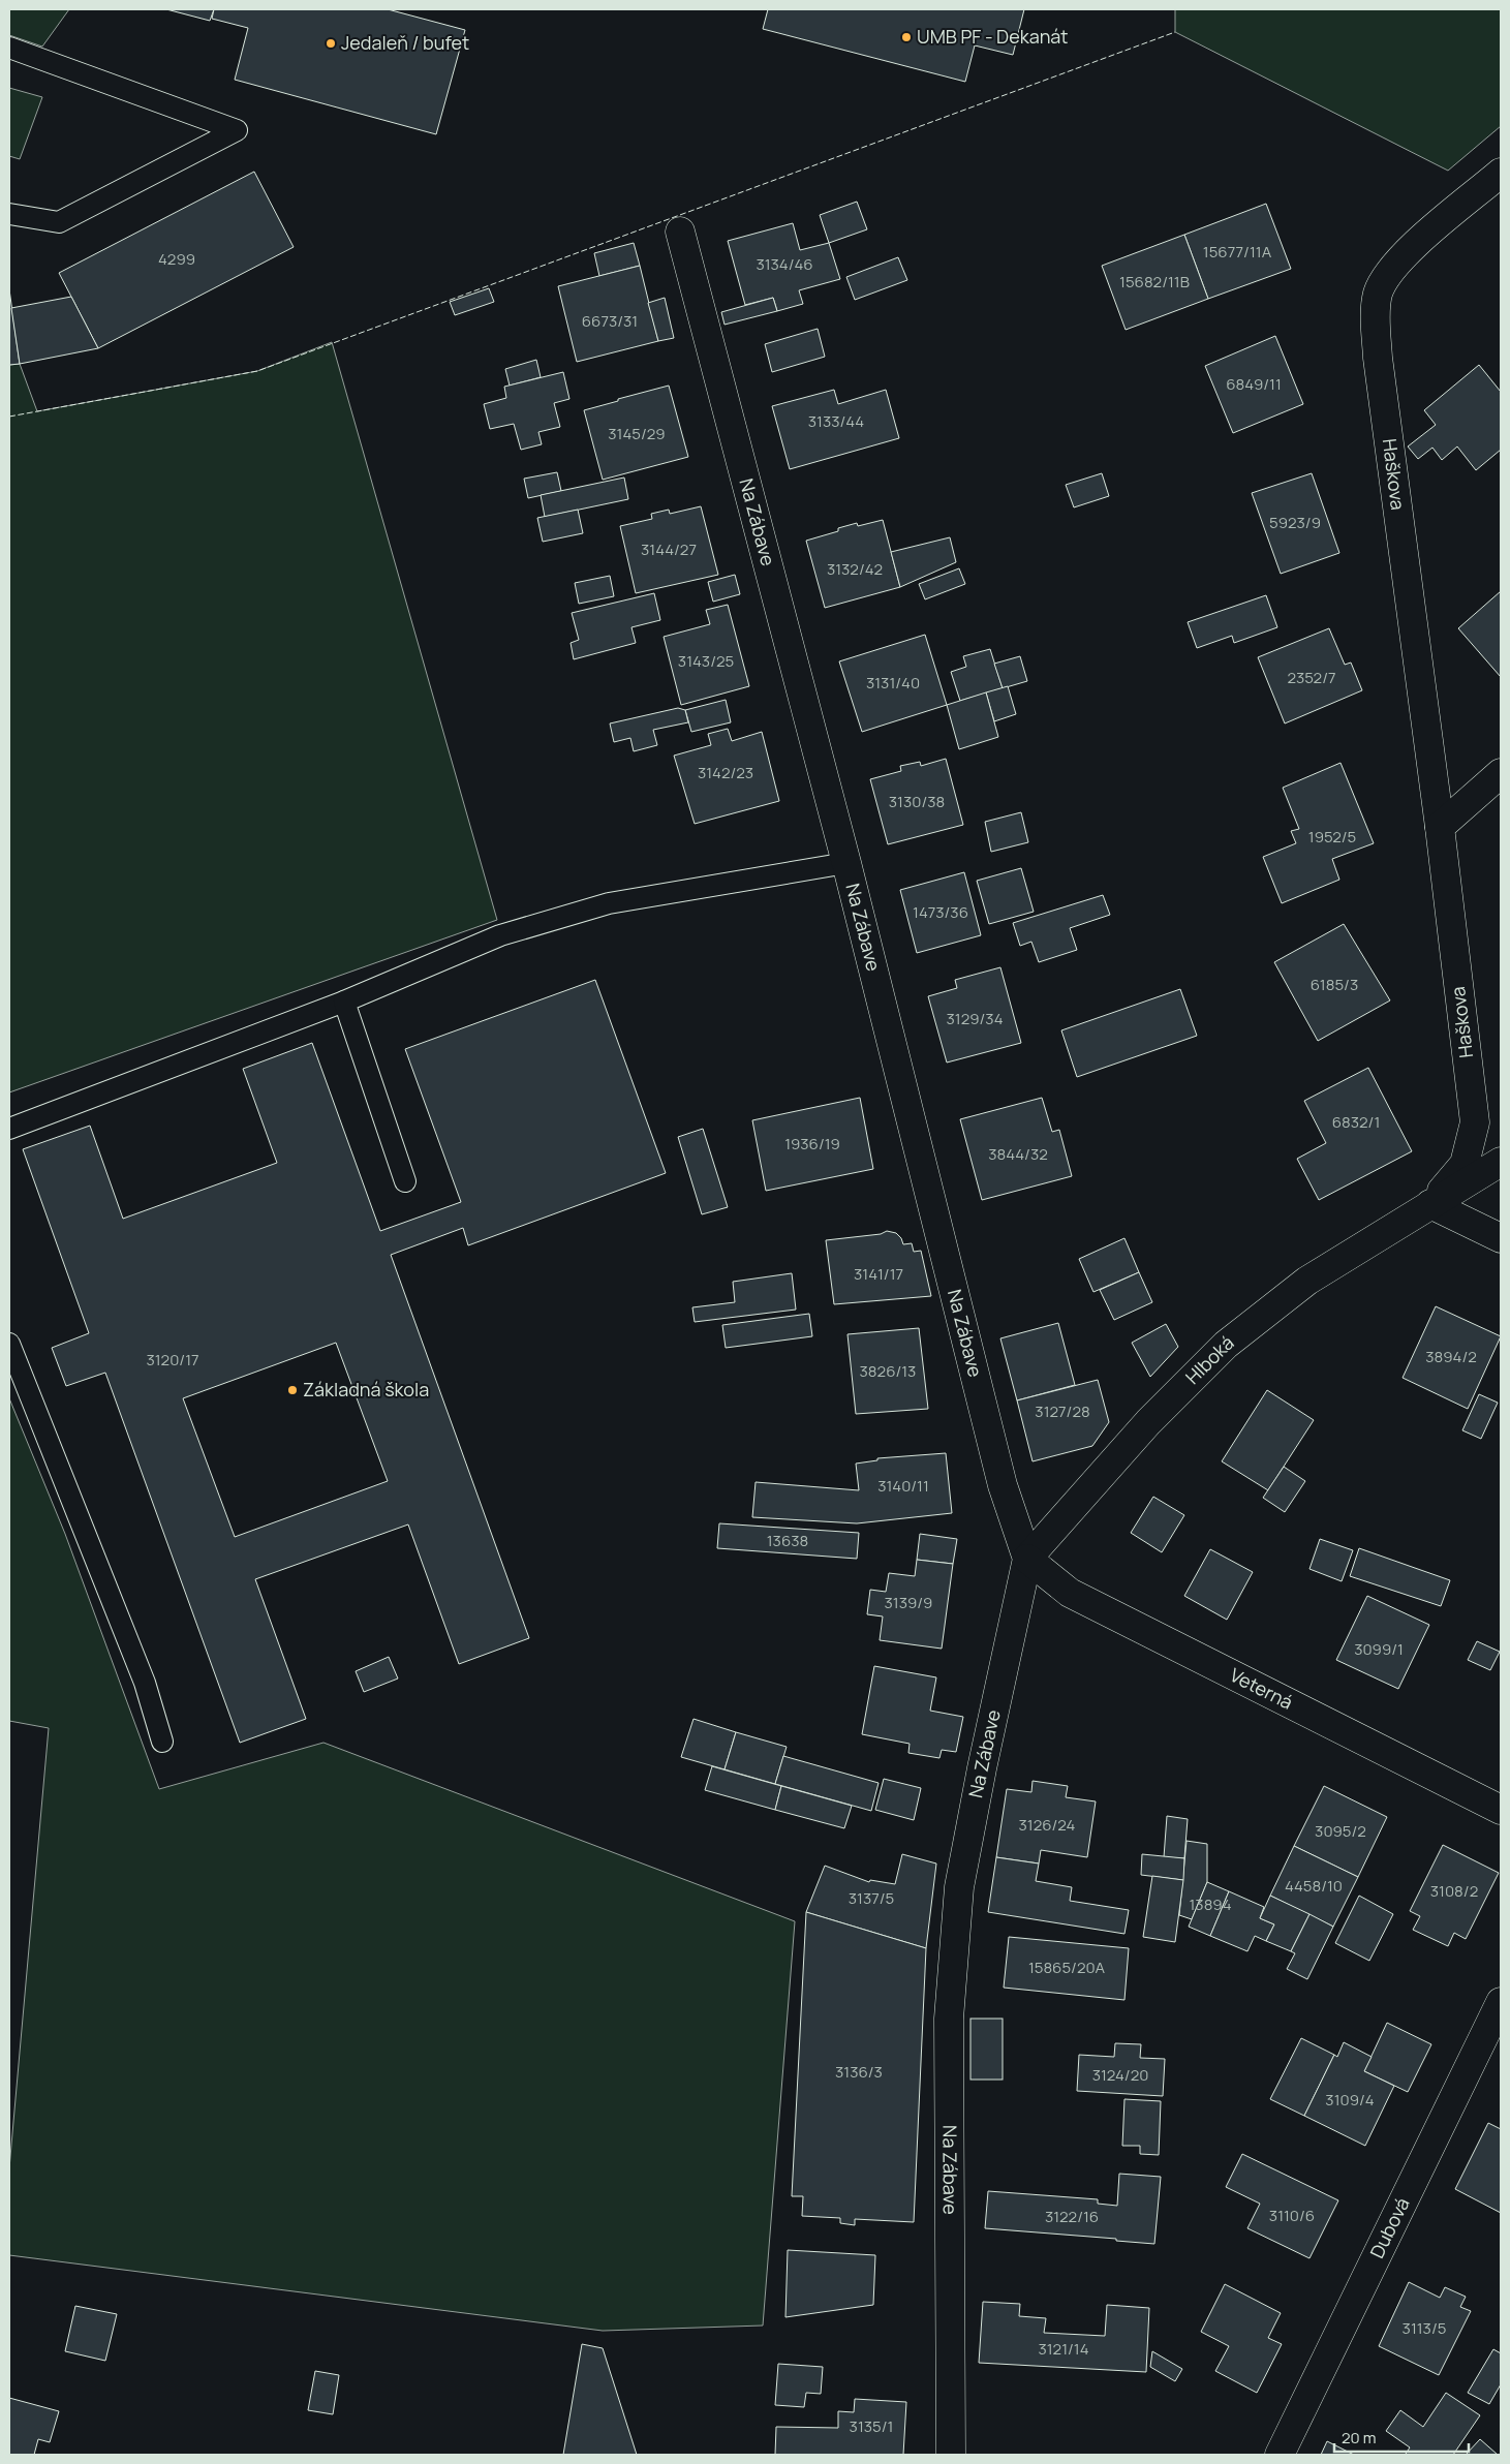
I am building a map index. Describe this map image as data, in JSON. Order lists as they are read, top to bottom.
{
  "streets": {
    "street": [
      "Haškova",
      "Na Zábave",
      "Hlboká",
      "Veterná",
      "Dubová"
    ]
  },
  "crossings": [
    ["Haškova", "Hlboká"],
    ["Na Zábave", "Hlboká"],
    ["Na Zábave", "Veterná"],
    ["Hlboká", "Veterná"]
  ],
  "places": ["UMB PF - Dekanát", "Jedaleň / bufet", "Základná škola"],
  "house_numbers": [
    "15677/11A",
    "4299",
    "3134/46",
    "15682/11B",
    "6673/31",
    "6849/11",
    "3133/44",
    "3145/29",
    "5923/9",
    "3144/27",
    "3132/42",
    "3143/25",
    "2352/7",
    "3131/40",
    "3142/23",
    "3130/38",
    "1952/5",
    "1473/36",
    "6185/3",
    "3129/34",
    "6832/1",
    "1936/19",
    "3844/32",
    "3141/17",
    "3894/2",
    "3120/17",
    "3826/13",
    "3127/28",
    "3140/11",
    "13638",
    "3139/9",
    "3099/1",
    "3126/24",
    "3095/2",
    "4458/10",
    "3108/2",
    "3137/5",
    "13894",
    "15865/20A",
    "3136/3",
    "3124/20",
    "3109/4",
    "3110/6",
    "3122/16",
    "3113/5",
    "3121/14",
    "3135/1"
  ],
  "scale_bar": "20 m"
}
